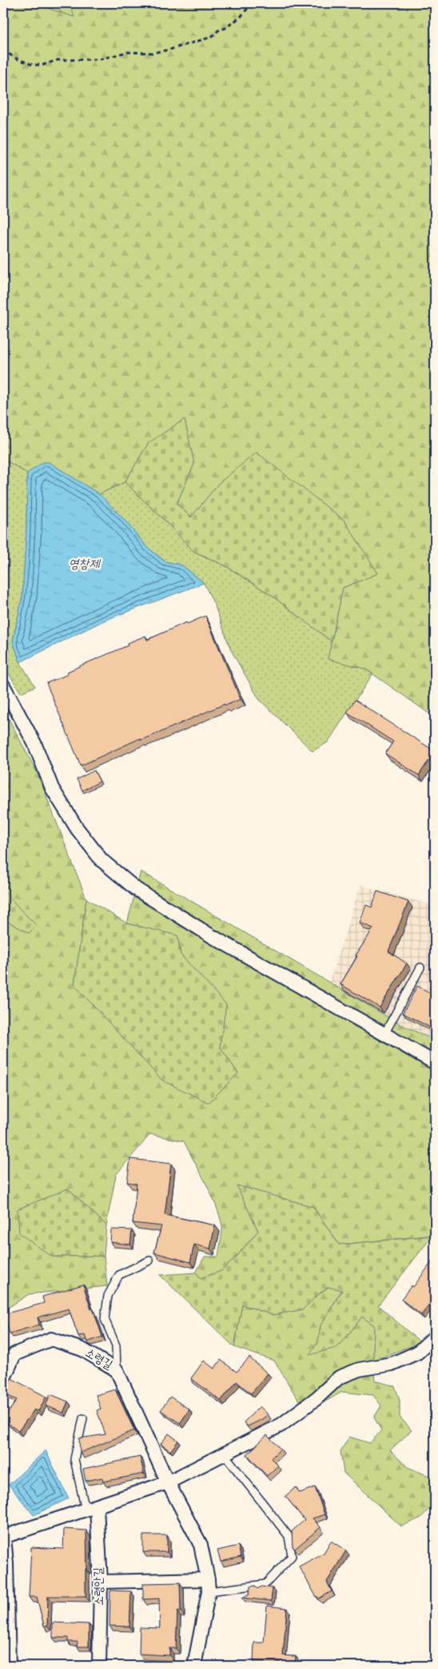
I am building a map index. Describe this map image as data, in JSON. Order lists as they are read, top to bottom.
{
  "streets": {
    "street": ["소령길", "소령안길"]
  },
  "water": ["영창제"]
}
